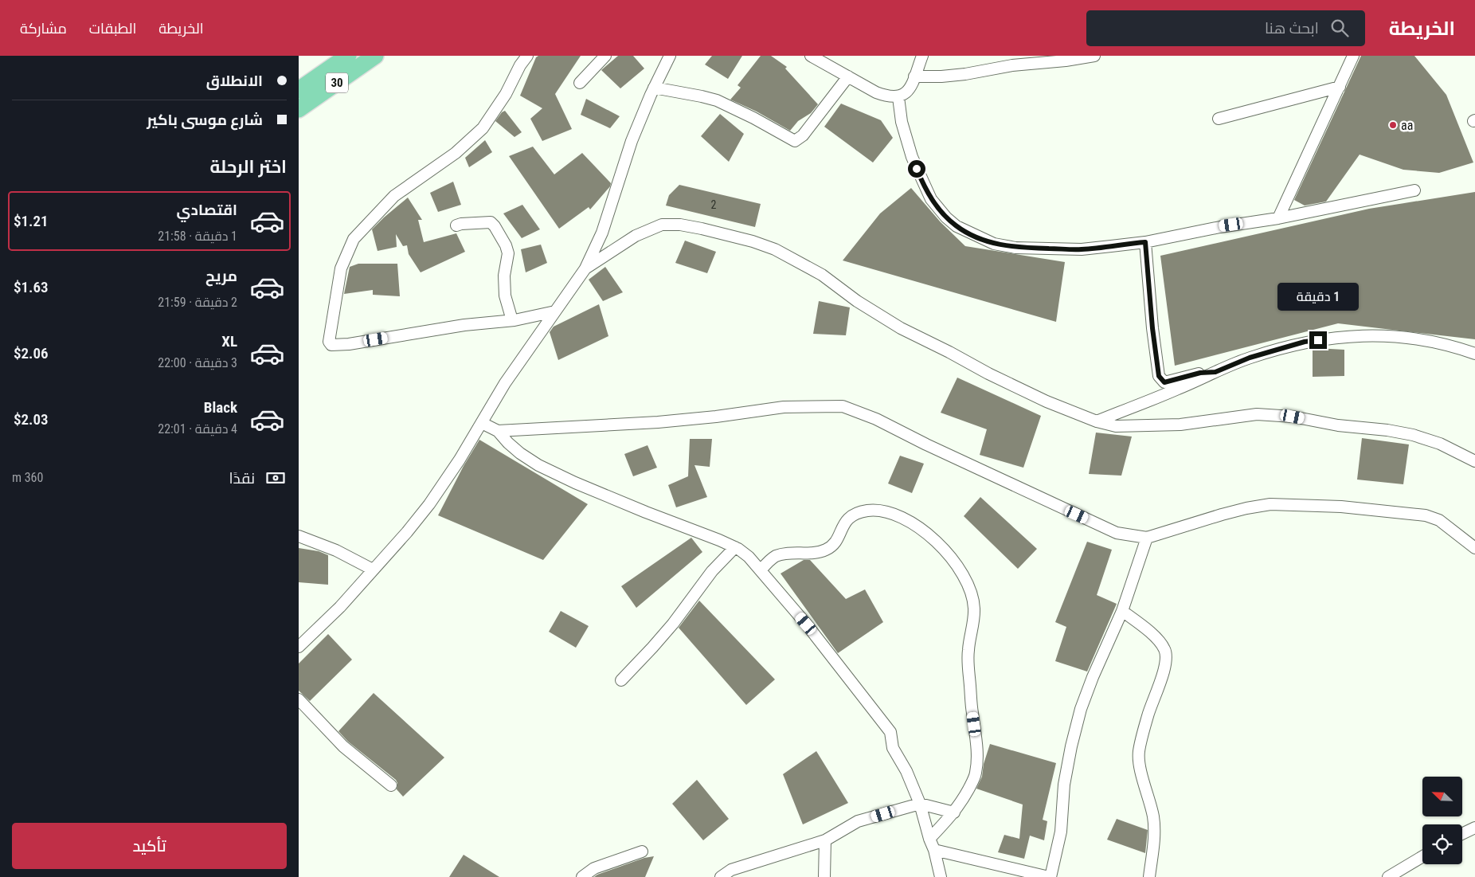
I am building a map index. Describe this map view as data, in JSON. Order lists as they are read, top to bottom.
{
  "streets": {
    "main road": ["30"]
  },
  "places": ["aa"],
  "house_numbers": ["2"],
  "north": "top left",
  "page": {
    "header": "الخريطة",
    "search": "ابحث هنا",
    "nav": ["الخريطة", "الطبقات", "مشاركة"],
    "banner": ["الانطلاق", "شارع موسى باكير"],
    "heading": "اختر الرحلة",
    "list": [
      {
        "name": "اقتصادي",
        "note": "1 دقيقة · 21:58",
        "value": "$1.21"
      },
      {
        "name": "مريح",
        "note": "2 دقيقة · 21:59",
        "value": "$1.63"
      },
      {
        "name": "XL",
        "note": "3 دقيقة · 22:00",
        "value": "$2.06"
      },
      {
        "name": "Black",
        "note": "4 دقيقة · 22:01",
        "value": "$2.03"
      }
    ],
    "bubble": "1 دقيقة",
    "pay": ["نقدًا", "360 m"],
    "buttons": "تأكيد"
  }
}
